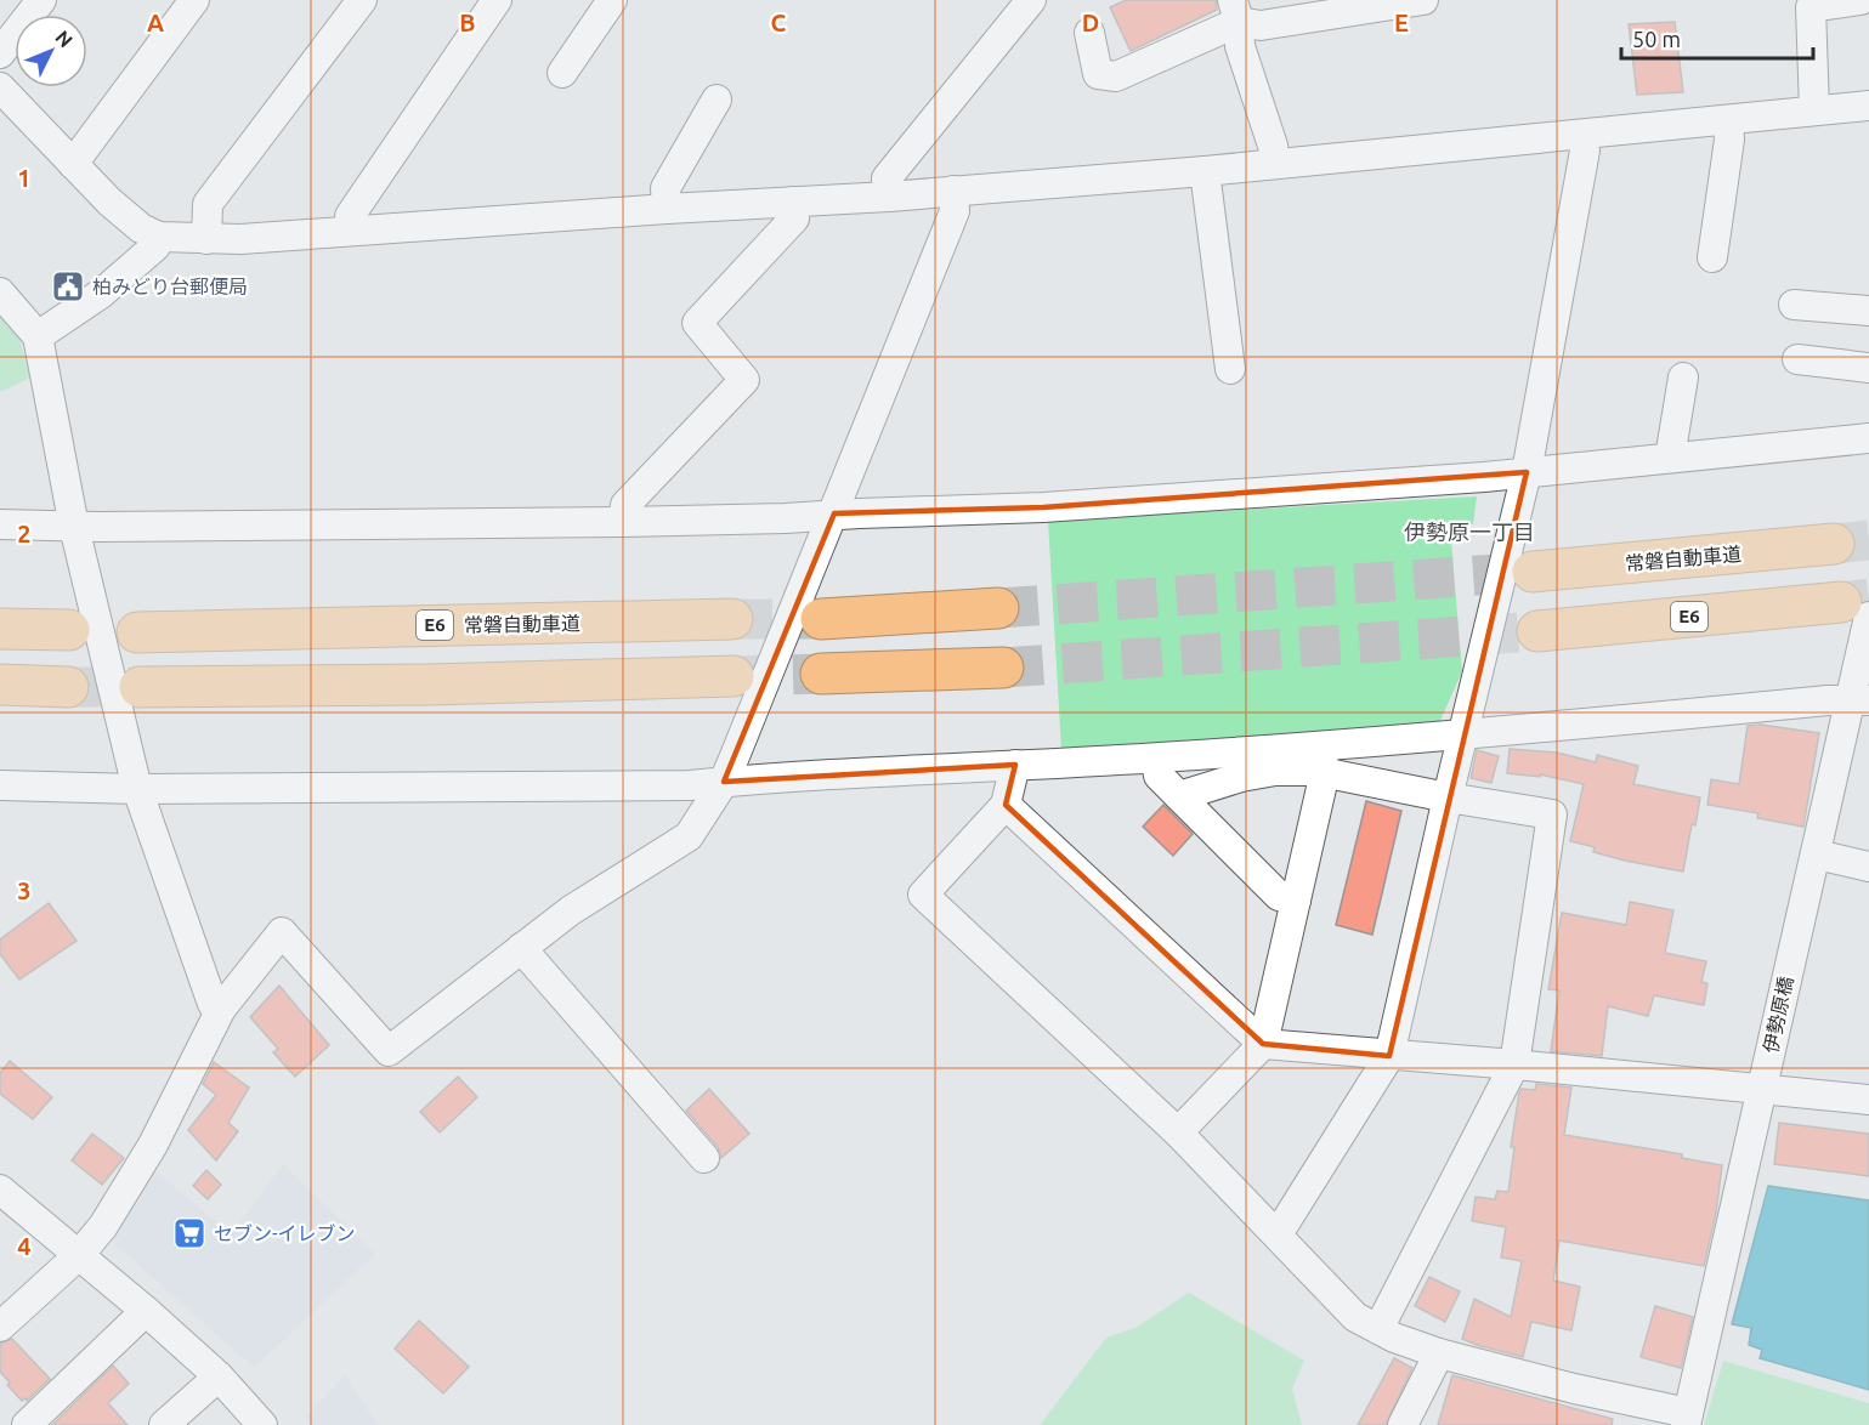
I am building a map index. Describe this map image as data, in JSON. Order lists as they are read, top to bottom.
{
  "streets": {
    "highway": ["常磐自動車道", "E6"],
    "street": ["伊勢原橋"]
  },
  "crossings": [
    ["E6", "伊勢原橋"]
  ],
  "districts": ["伊勢原一丁目"],
  "places": {
    "public building": ["柏みどり台郵便局"],
    "supermarket": ["セブン-イレブン"]
  },
  "scale_bar": "50 m",
  "north": "top right",
  "grid": {
    "columns": [
      "A",
      "B",
      "C",
      "D",
      "E"
    ],
    "rows": [
      "1",
      "2",
      "3",
      "4"
    ]
  }
}
